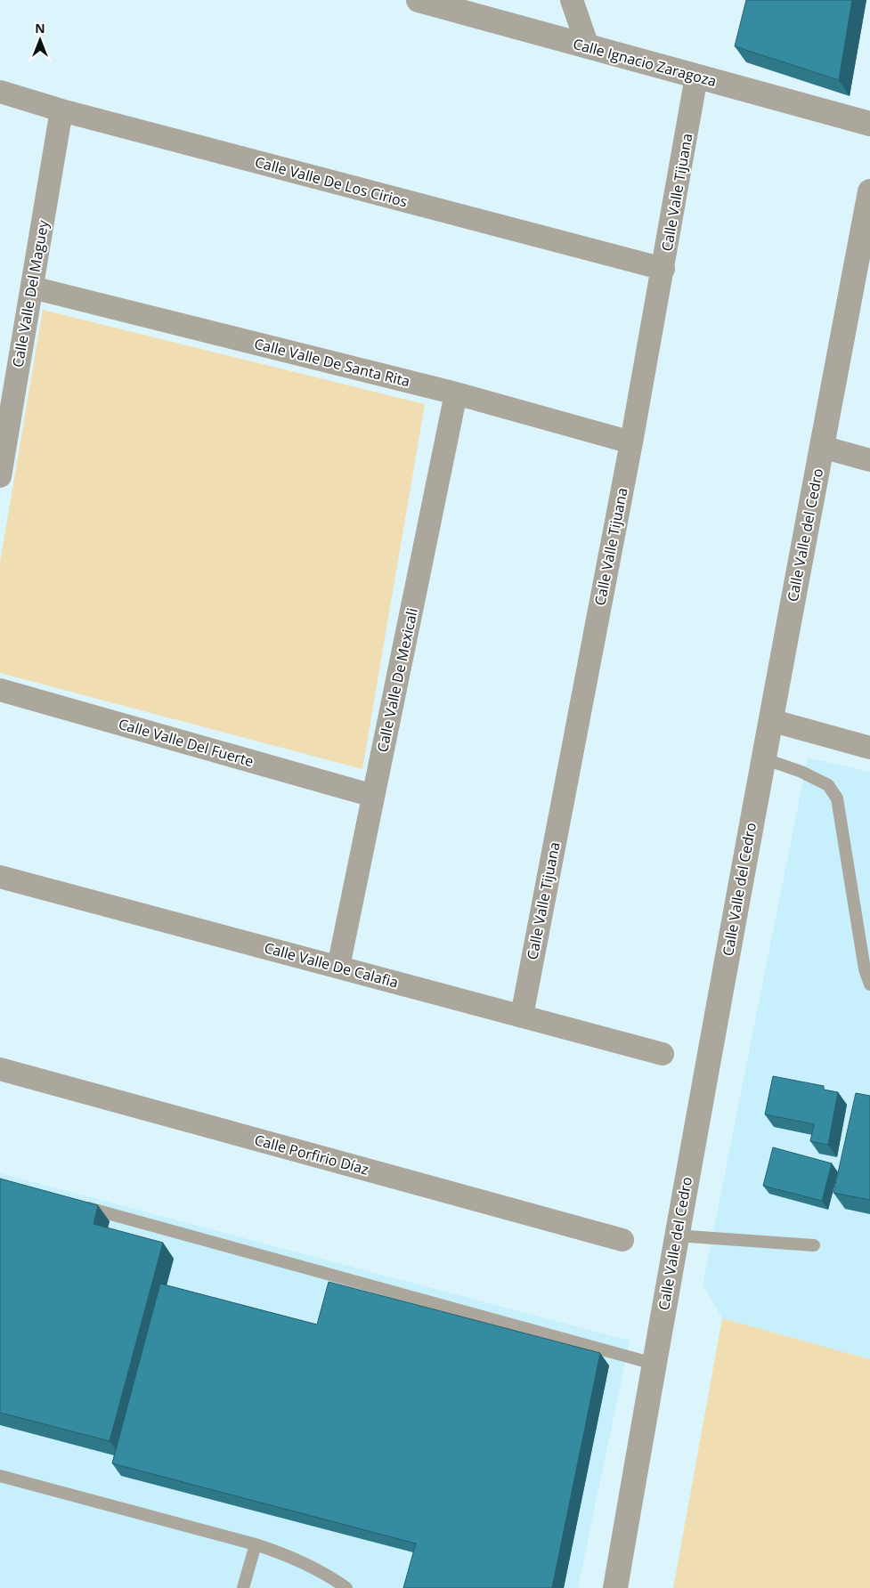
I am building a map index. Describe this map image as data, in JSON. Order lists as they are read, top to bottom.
{
  "streets": {
    "street": [
      "Calle Ignacio Zaragoza",
      "Calle Valle De Los Cirios",
      "Calle Valle Tijuana",
      "Calle Valle Del Maguey",
      "Calle Valle De Santa Rita",
      "Calle Valle del Cedro",
      "Calle Valle De Mexicali",
      "Calle Valle Del Fuerte",
      "Calle Valle De Calafia",
      "Calle Porfirio Díaz"
    ]
  },
  "crossings": [
    ["Calle Ignacio Zaragoza", "Calle Valle Tijuana"],
    ["Calle Valle De Los Cirios", "Calle Valle Tijuana"],
    ["Calle Valle De Los Cirios", "Calle Valle Del Maguey"],
    ["Calle Valle Tijuana", "Calle Valle De Santa Rita"],
    ["Calle Valle Tijuana", "Calle Valle De Calafia"],
    ["Calle Valle Del Maguey", "Calle Valle De Santa Rita"],
    ["Calle Valle De Santa Rita", "Calle Valle De Mexicali"],
    ["Calle Valle De Mexicali", "Calle Valle Del Fuerte"],
    ["Calle Valle De Mexicali", "Calle Valle De Calafia"]
  ],
  "north": "top"
}
